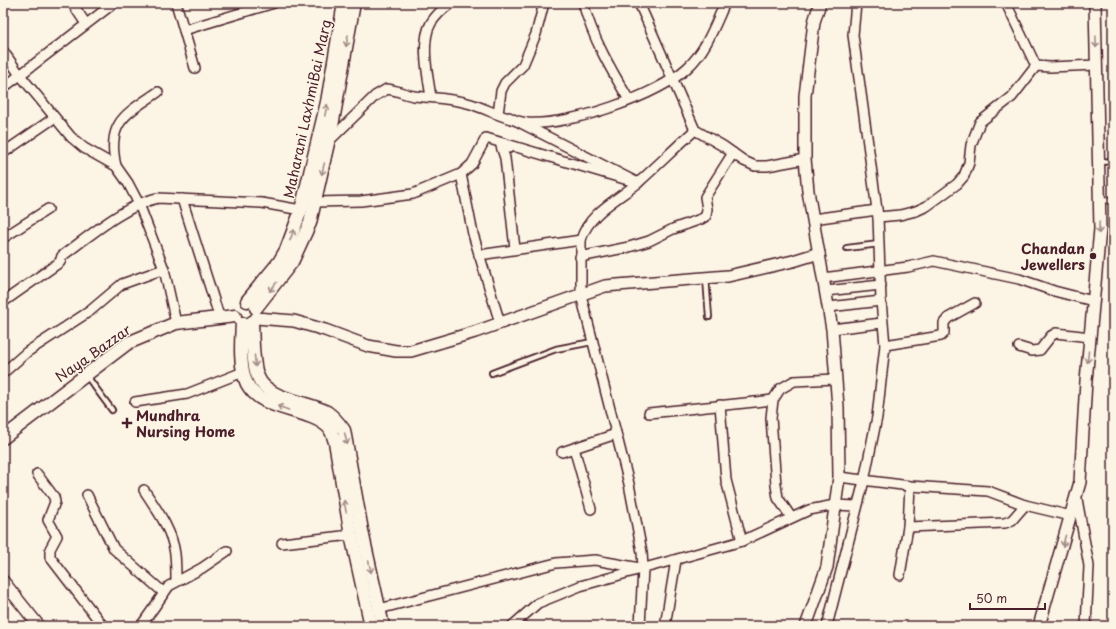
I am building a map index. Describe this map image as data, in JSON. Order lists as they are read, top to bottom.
{
  "streets": {
    "main road": ["Maharani LaxhmiBai Marg", "Naya Bazzar"]
  },
  "crossings": [
    ["Maharani LaxhmiBai Marg", "Naya Bazzar"]
  ],
  "places": {
    "other": ["Chandan Jewellers"],
    "health": ["Mundhra Nursing Home"]
  },
  "scale_bar": "50 m"
}
